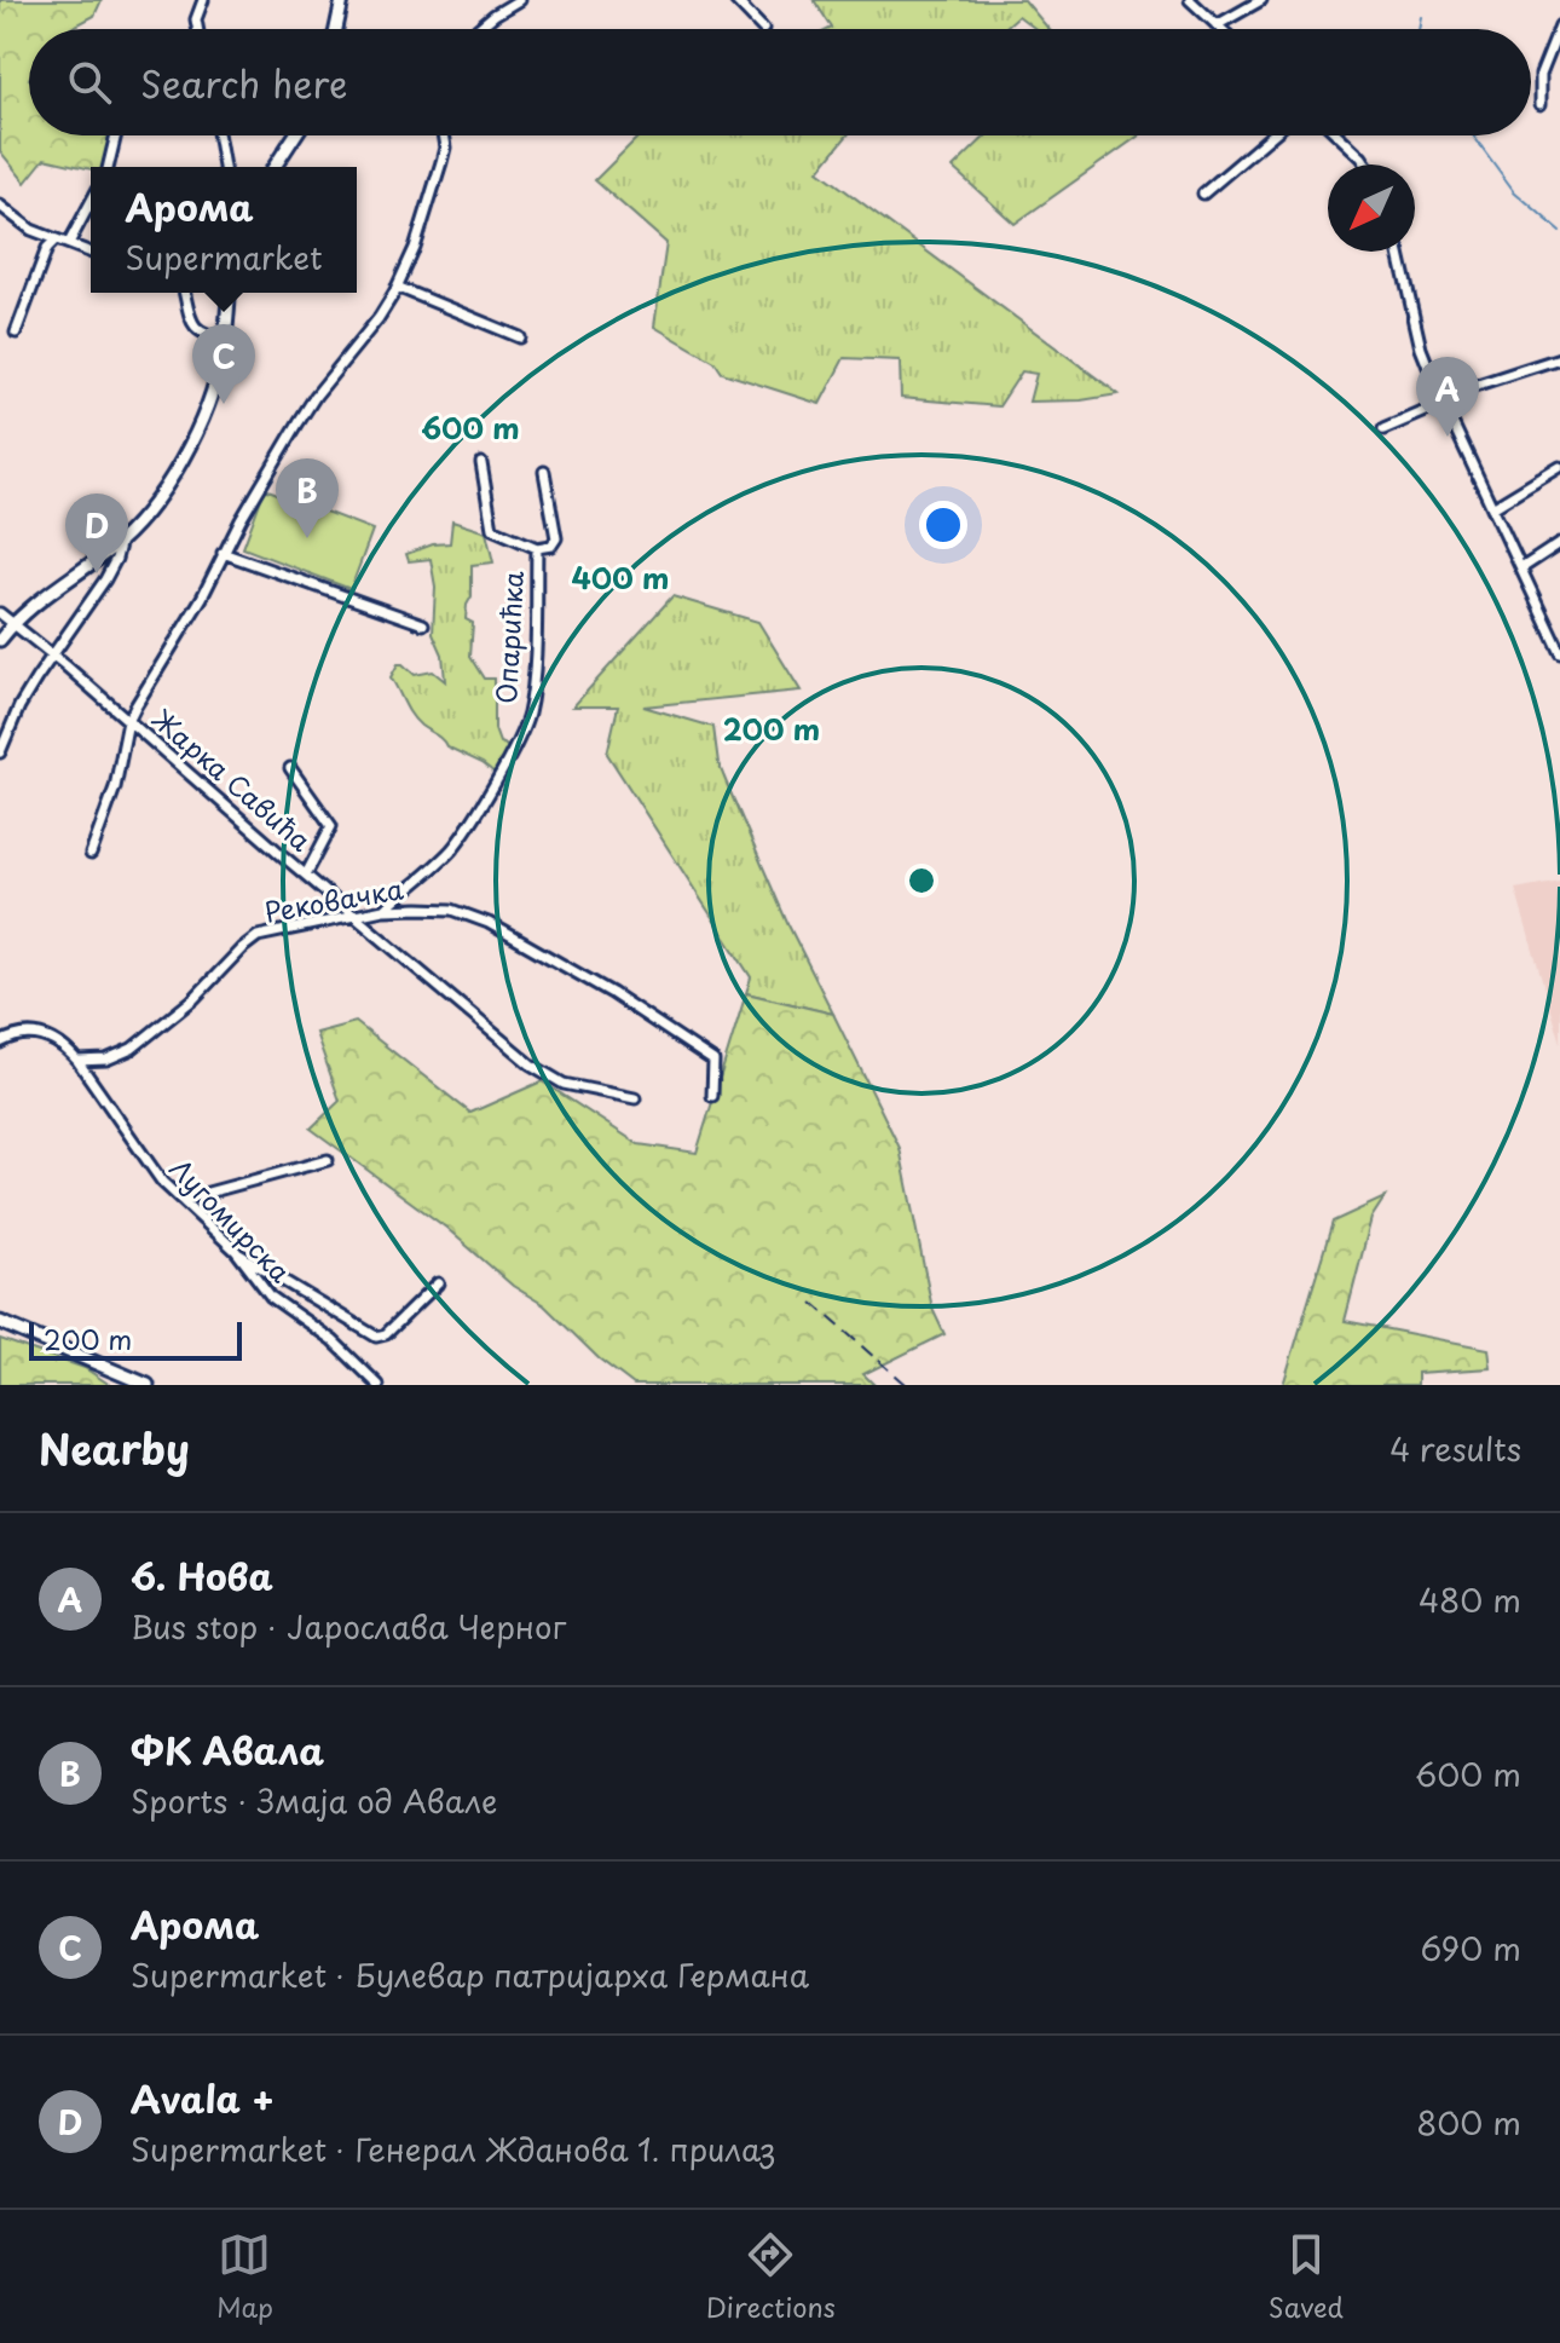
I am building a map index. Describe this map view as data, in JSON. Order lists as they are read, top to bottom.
{
  "streets": {
    "street": [
      "Опарићка",
      "Жарка Савића",
      "Рековачка",
      "Лугомирска"
    ]
  },
  "crossings": [
    ["Опарићка", "Рековачка"],
    ["Жарка Савића", "Рековачка"],
    ["Рековачка", "Лугомирска"]
  ],
  "scale_bar": "200 m",
  "north": "bottom left",
  "page": {
    "search": "Search here",
    "popup": ["Арома", "Supermarket"],
    "pins": [
      "C",
      "A",
      "B",
      "D"
    ],
    "scale": "200 m",
    "heading": ["Nearby", "4 results"],
    "list": [
      {
        "mark": "A",
        "name": "6. Нова",
        "note": "Bus stop · Јарослава Черног",
        "value": "480 m"
      },
      {
        "mark": "B",
        "name": "ФК Авала",
        "note": "Sports · Змаја од Авале",
        "value": "600 m"
      },
      {
        "mark": "C",
        "name": "Арома",
        "note": "Supermarket · Булевар патријарха Германа",
        "value": "690 m"
      },
      {
        "mark": "D",
        "name": "Avala +",
        "note": "Supermarket · Генерал Жданова 1. прилаз",
        "value": "800 m"
      }
    ],
    "nav": ["Map", "Directions", "Saved"]
  },
  "rings": ["600 m", "400 m", "200 m"]
}
